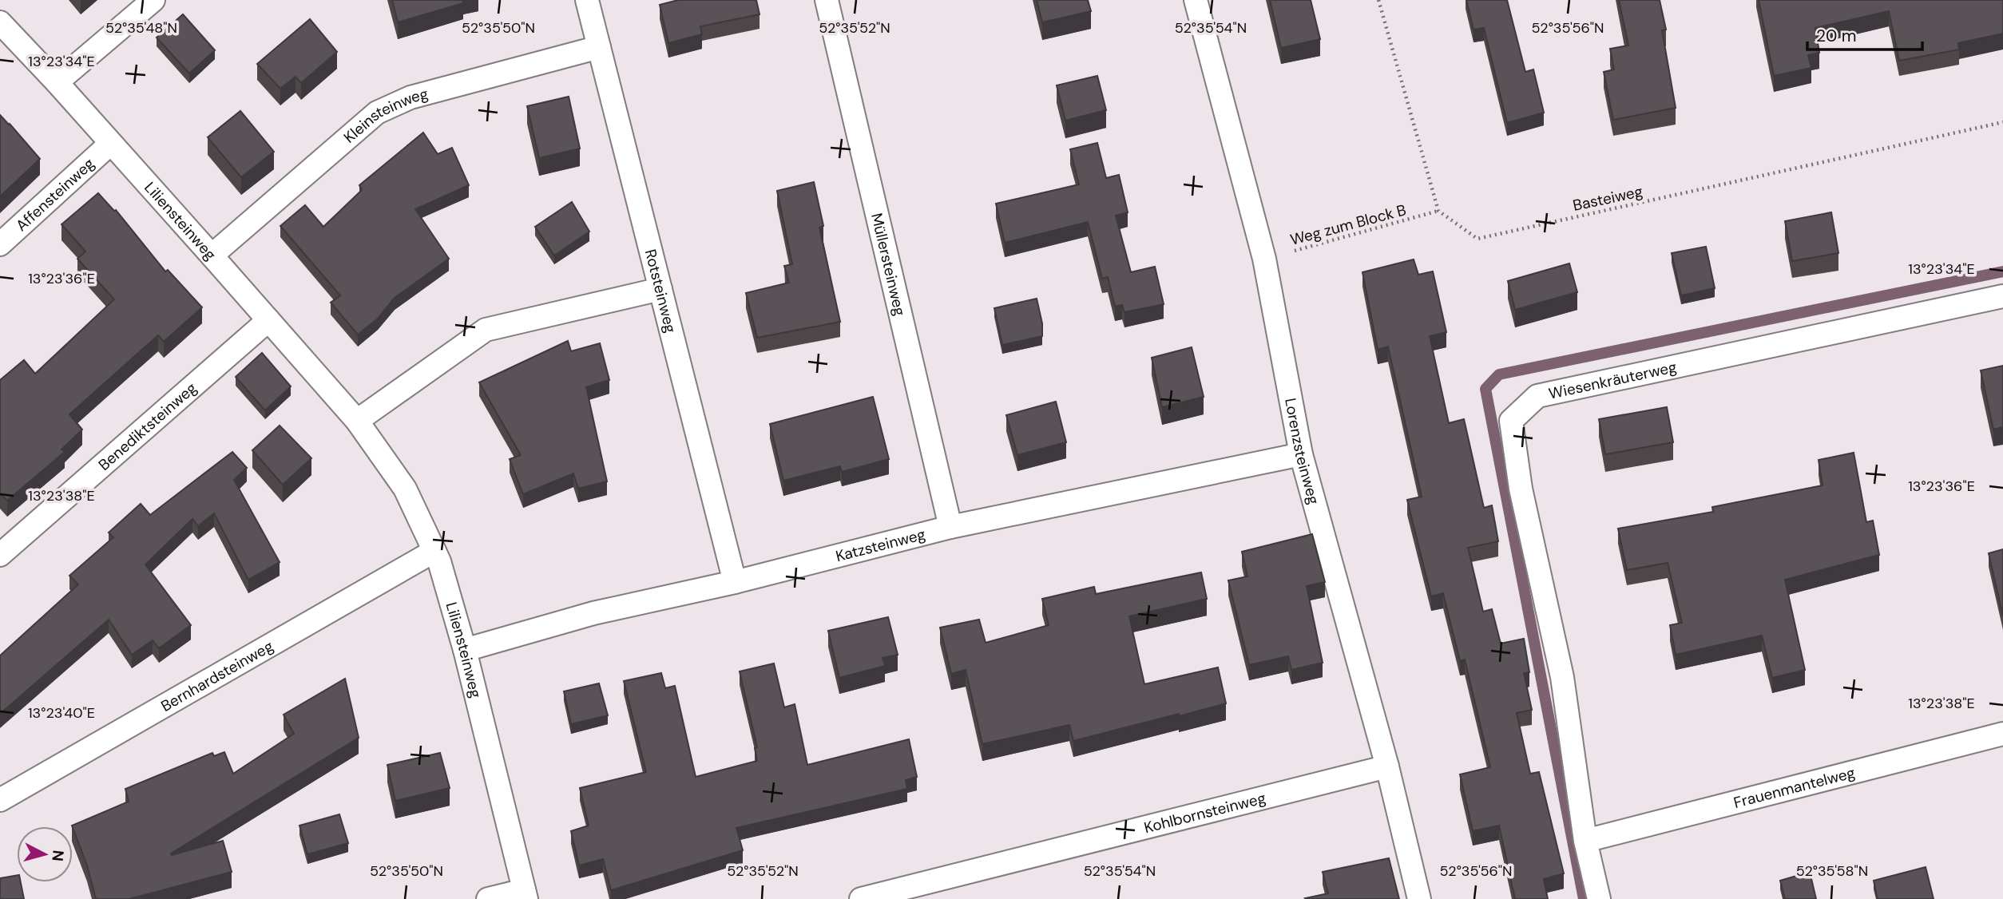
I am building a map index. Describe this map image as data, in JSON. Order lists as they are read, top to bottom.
{
  "streets": {
    "lane": [
      "Kleinsteinweg",
      "Affensteinweg",
      "Liliensteinweg",
      "Müllersteinweg",
      "Rotsteinweg",
      "Wiesenkräuterweg",
      "Benediktsteinweg",
      "Lorenzsteinweg",
      "Katzsteinweg",
      "Bernhardsteinweg",
      "Frauenmantelweg",
      "Kohlbornsteinweg"
    ],
    "path": ["Basteiweg", "Weg zum Block B"]
  },
  "crossings": [
    ["Kleinsteinweg", "Liliensteinweg"],
    ["Kleinsteinweg", "Rotsteinweg"],
    ["Affensteinweg", "Liliensteinweg"],
    ["Basteiweg", "Weg zum Block B"],
    ["Liliensteinweg", "Benediktsteinweg"],
    ["Liliensteinweg", "Katzsteinweg"],
    ["Liliensteinweg", "Bernhardsteinweg"],
    ["Weg zum Block B", "Lorenzsteinweg"],
    ["Müllersteinweg", "Katzsteinweg"],
    ["Rotsteinweg", "Katzsteinweg"],
    ["Wiesenkräuterweg", "Frauenmantelweg"],
    ["Lorenzsteinweg", "Katzsteinweg"],
    ["Lorenzsteinweg", "Kohlbornsteinweg"]
  ],
  "scale_bar": "20 m",
  "north": "right",
  "coordinates": [
    "52°35'48\"N",
    "52°35'50\"N",
    "52°35'52\"N",
    "52°35'54\"N",
    "52°35'56\"N",
    "13°23'34\"E",
    "13°23'36\"E",
    "13°23'38\"E",
    "13°23'40\"E",
    "52°35'58\"N"
  ]
}
